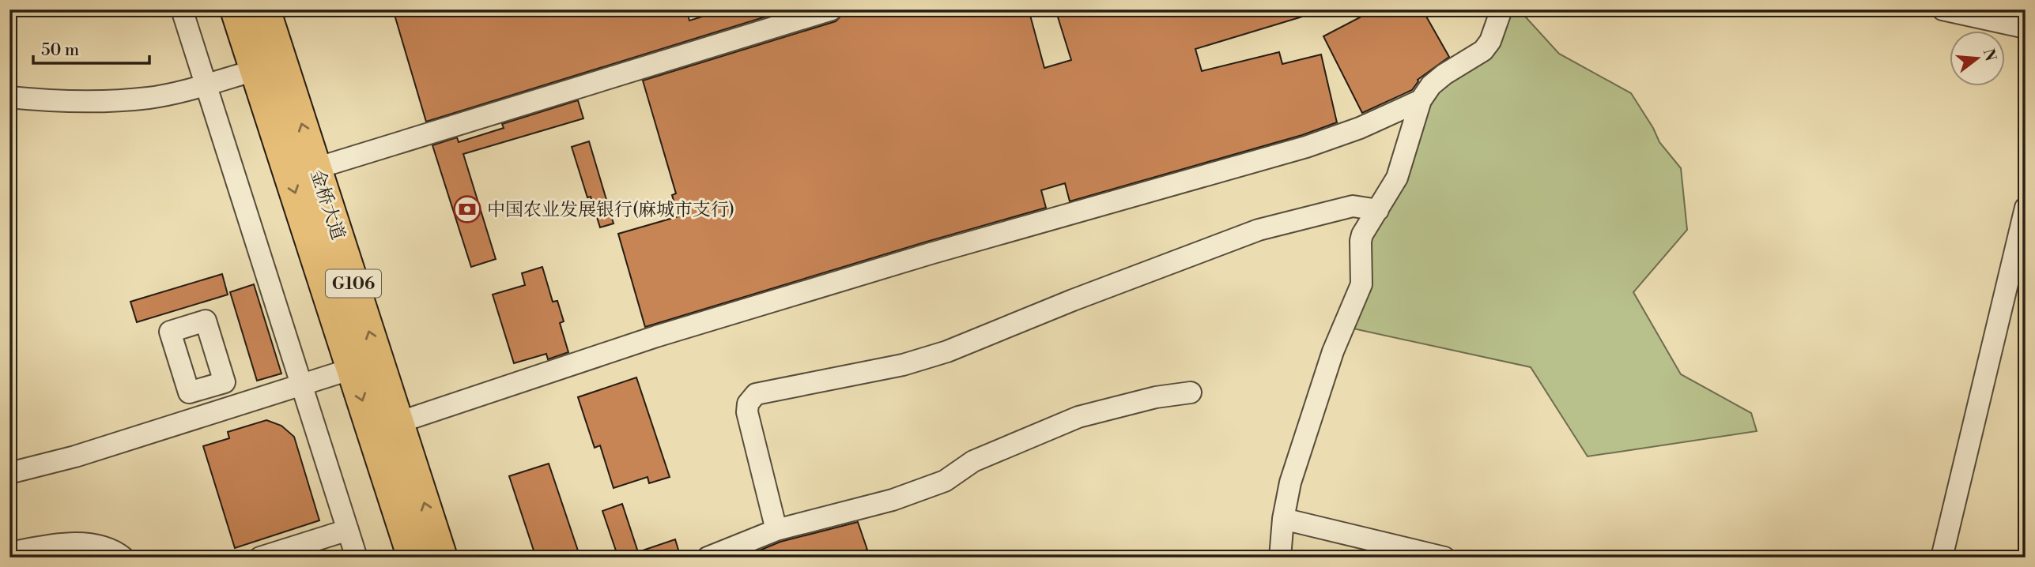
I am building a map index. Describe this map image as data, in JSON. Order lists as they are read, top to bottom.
{
  "streets": {
    "highway": ["金桥大道", "G106"]
  },
  "places": {
    "bank": ["中国农业发展银行(麻城市支行)"]
  },
  "scale_bar": "50 m",
  "north": "right"
}
